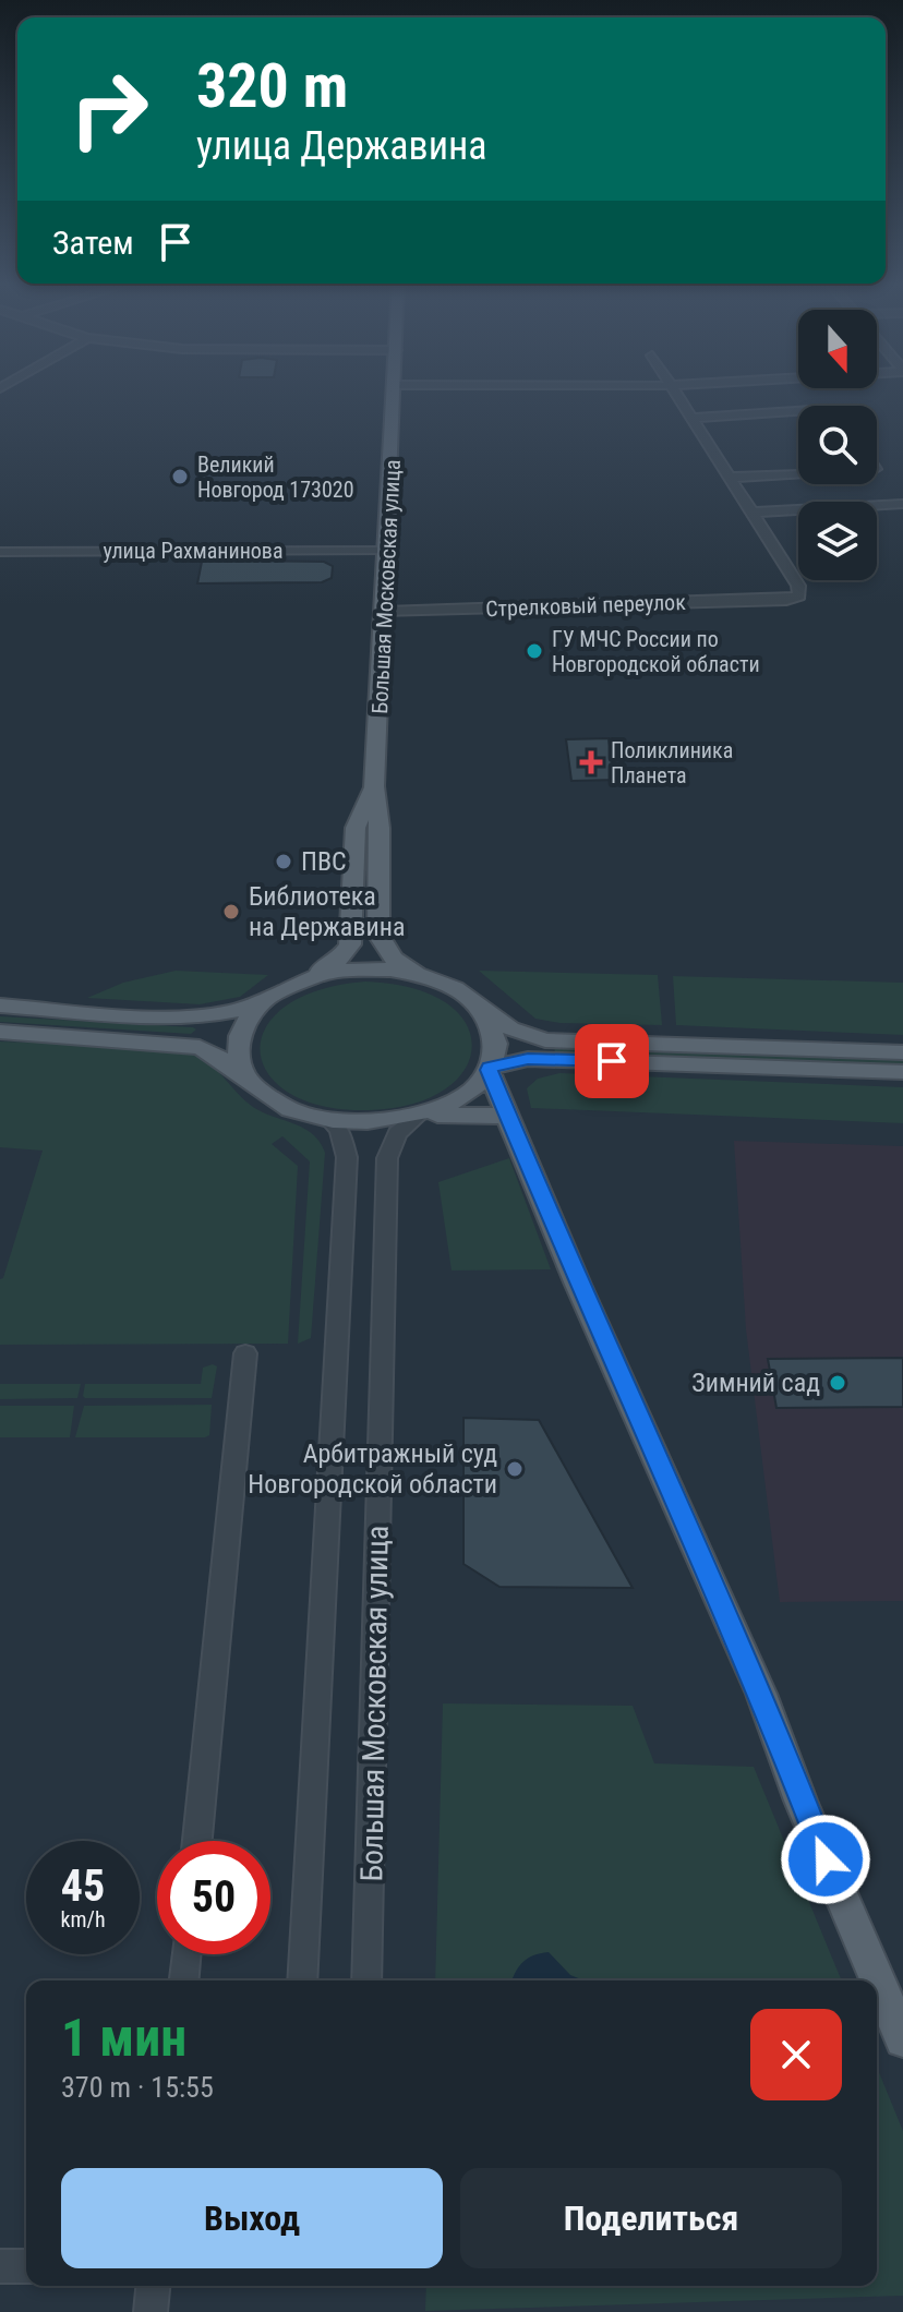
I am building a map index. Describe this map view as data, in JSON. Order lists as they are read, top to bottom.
{
  "streets": {
    "main road": ["Большая Московская улица"],
    "street": ["улица Рахманинова", "Стрелковый переулок"]
  },
  "crossings": [
    ["улица Рахманинова", "Большая Московская улица"],
    ["Большая Московская улица", "Стрелковый переулок"]
  ],
  "places": {
    "other": [
      "Великий Новгород 173020",
      "ГУ МЧС России по Новгородской области",
      "ПВС",
      "Библиотека на Державина",
      "Зимний сад",
      "Арбитражный суд Новгородской области"
    ],
    "health": ["Поликлиника Планета"]
  },
  "north": "bottom",
  "page": {
    "turn": ["320 m", "улица Державина"],
    "then": "Затем",
    "speed": "45 km/h",
    "limit": "50",
    "heading": ["1 мин", "370 m · 15:55"],
    "buttons": ["Выход", "Поделиться"]
  }
}
